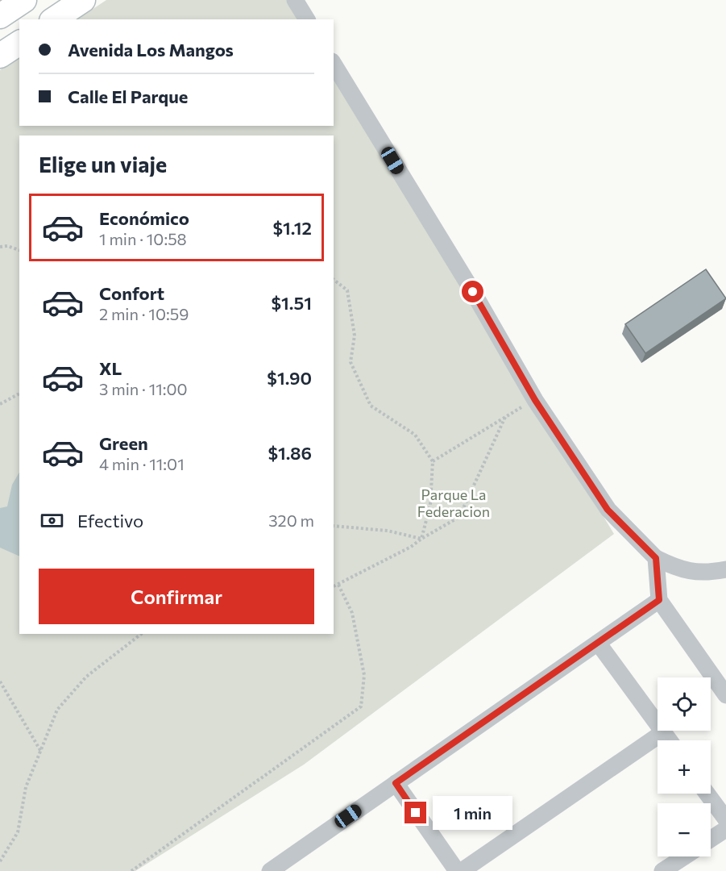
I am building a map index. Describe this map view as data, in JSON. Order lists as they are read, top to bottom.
{
  "parks": ["Parque La Federacion"],
  "page": {
    "banner": ["Avenida Los Mangos", "Calle El Parque"],
    "heading": "Elige un viaje",
    "list": [
      {
        "name": "Económico",
        "note": "1 min · 10:58",
        "value": "$1.12"
      },
      {
        "name": "Confort",
        "note": "2 min · 10:59",
        "value": "$1.51"
      },
      {
        "name": "XL",
        "note": "3 min · 11:00",
        "value": "$1.90"
      },
      {
        "name": "Green",
        "note": "4 min · 11:01",
        "value": "$1.86"
      }
    ],
    "pay": ["Efectivo", "320 m"],
    "buttons": "Confirmar",
    "map_buttons": ["+", "−"],
    "bubble": "1 min"
  }
}
